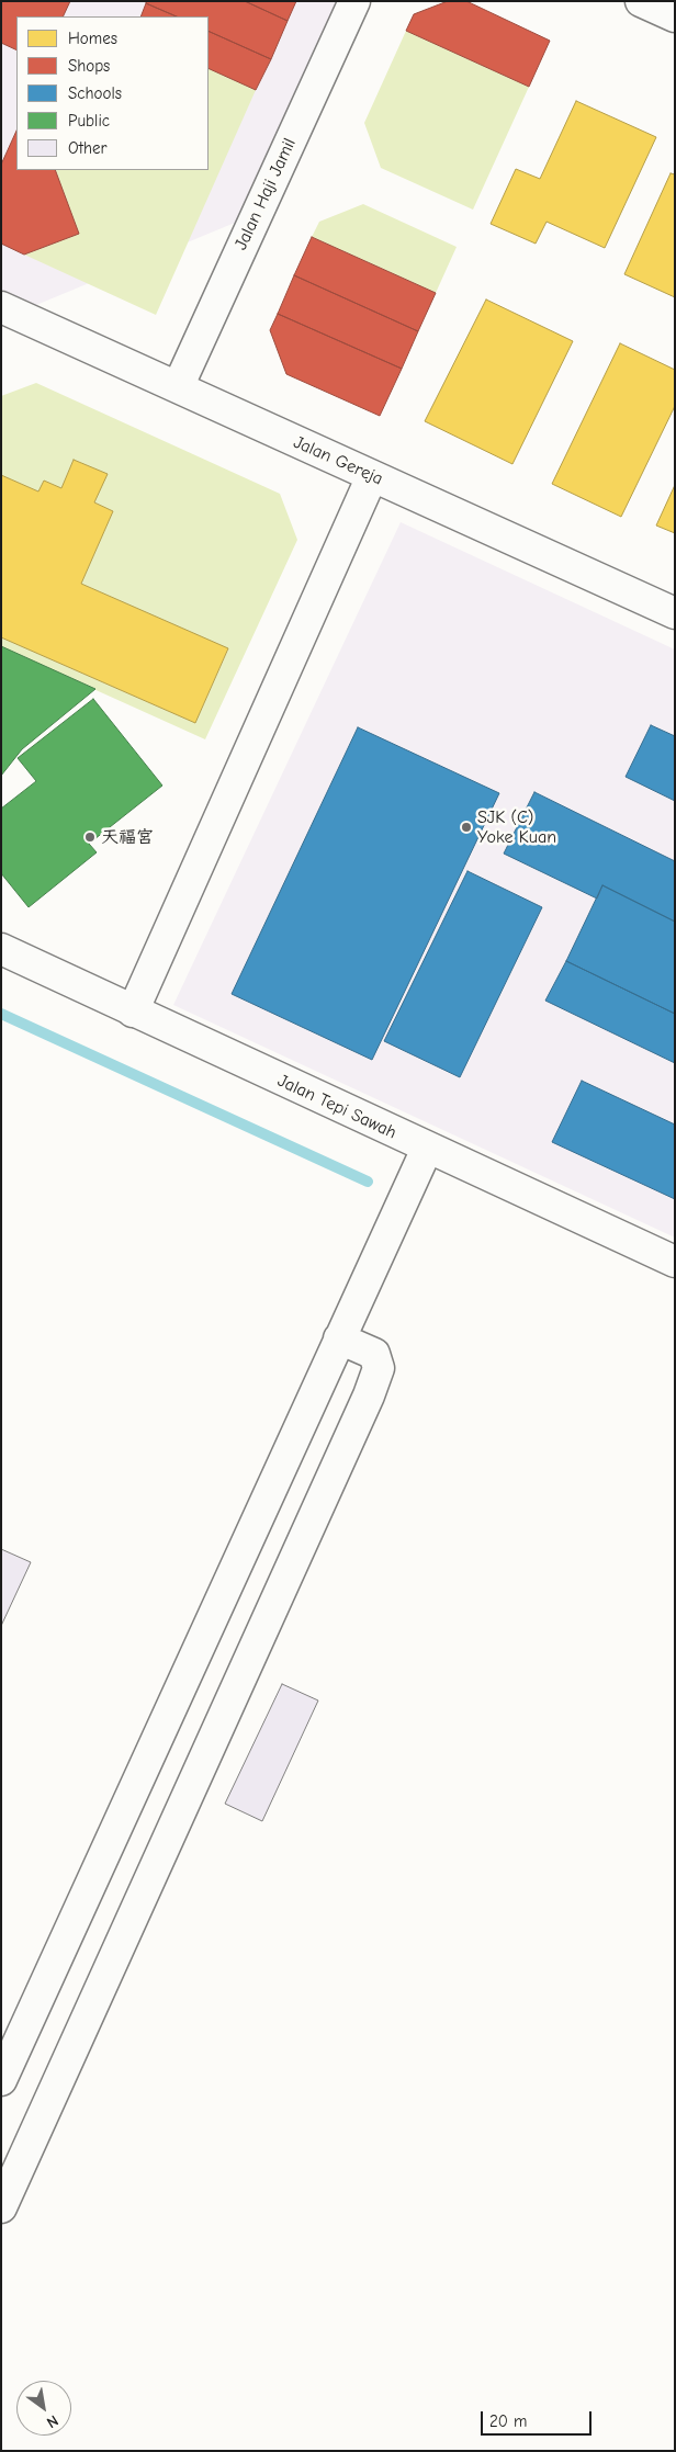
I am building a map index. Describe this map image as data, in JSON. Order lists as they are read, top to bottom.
{
  "streets": {
    "street": ["Jalan Haji Jamil", "Jalan Gereja", "Jalan Tepi Sawah"]
  },
  "crossings": [
    ["Jalan Haji Jamil", "Jalan Gereja"]
  ],
  "places": ["SJK (C) Yoke Kuan", "天福宫"],
  "legend": [
    "Homes",
    "Shops",
    "Schools",
    "Public",
    "Other"
  ],
  "scale_bar": "20 m",
  "north": "bottom right"
}
